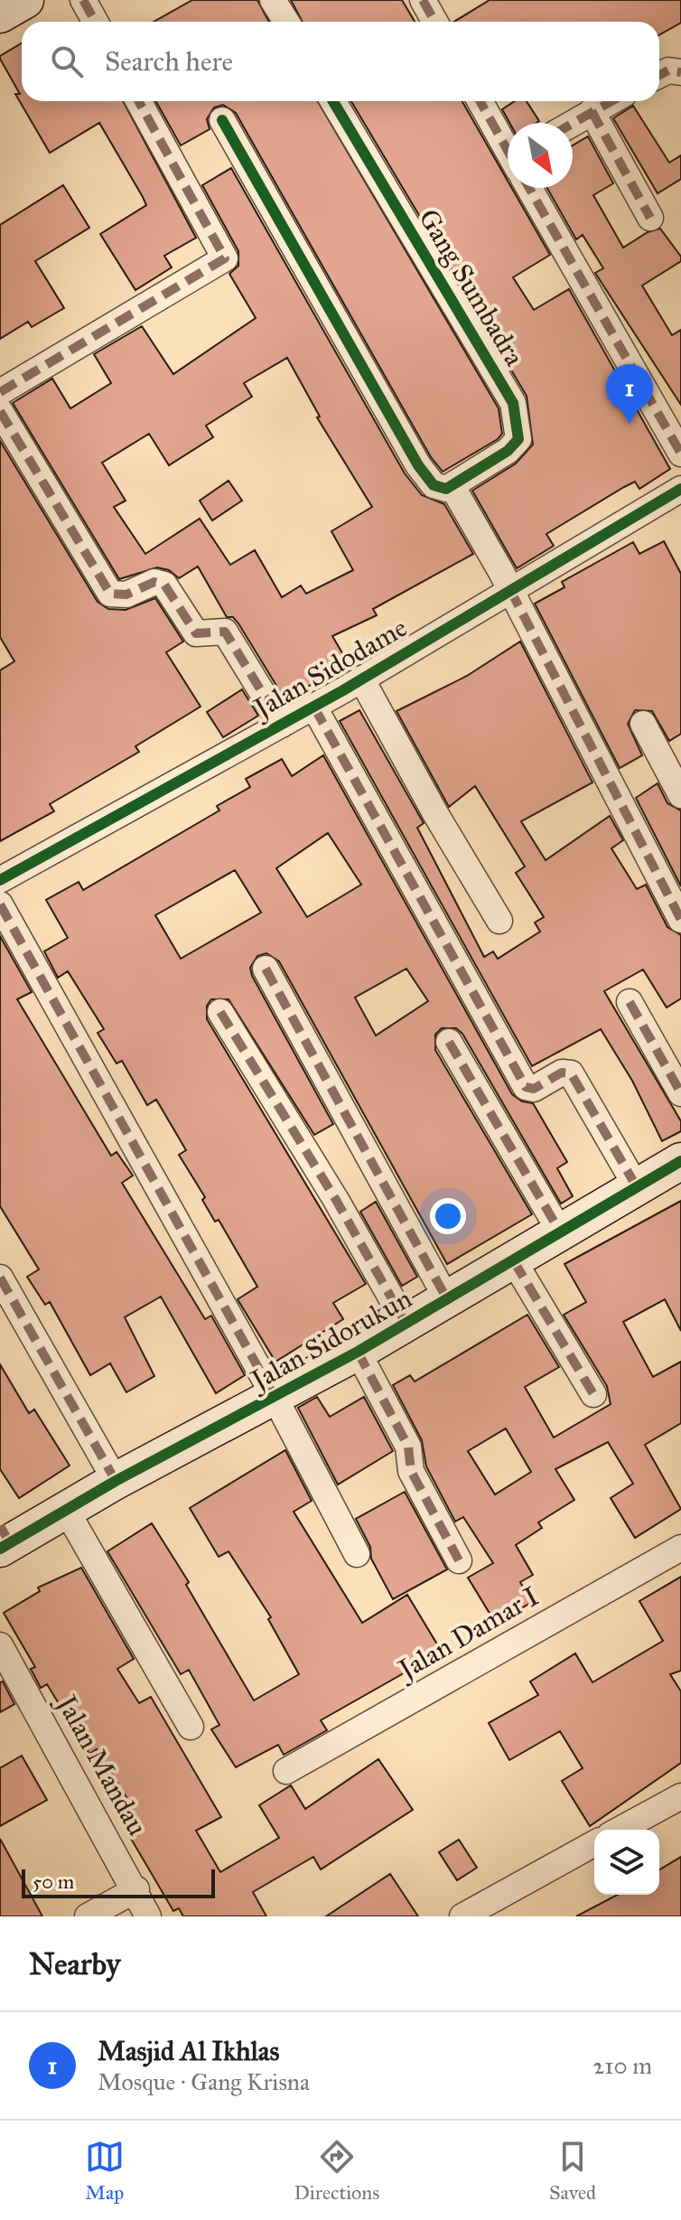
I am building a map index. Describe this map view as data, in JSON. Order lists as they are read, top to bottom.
{
  "streets": {
    "street": [
      "Gang Sumbadra",
      "Jalan Sidodame",
      "Jalan Sidorukun",
      "Jalan Damar I",
      "Jalan Mandau"
    ]
  },
  "scale_bar": "50 m",
  "north": "bottom right",
  "page": {
    "search": "Search here",
    "pins": "1",
    "scale": "50 m",
    "heading": "Nearby",
    "list": [
      {
        "mark": "1",
        "name": "Masjid Al Ikhlas",
        "note": "Mosque · Gang Krisna",
        "value": "210 m"
      }
    ],
    "nav": ["Map", "Directions", "Saved"]
  }
}
